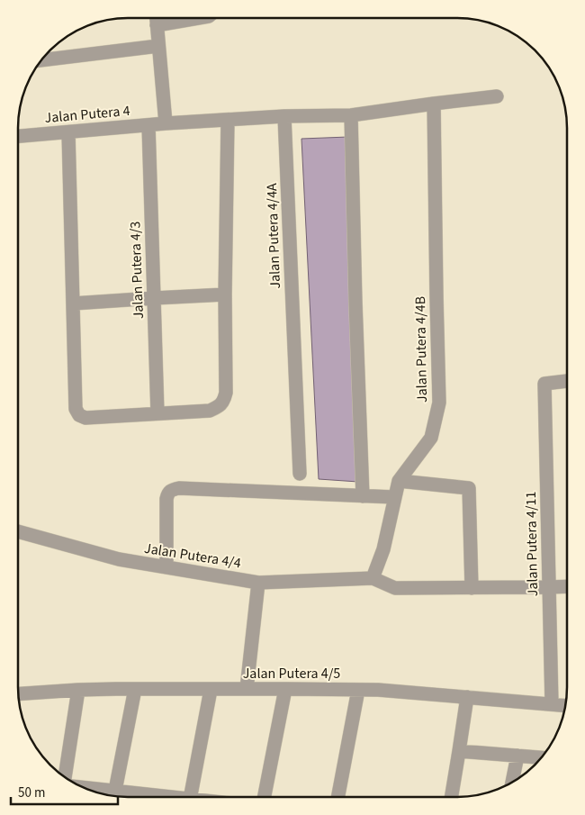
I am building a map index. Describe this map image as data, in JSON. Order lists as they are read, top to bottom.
{
  "streets": {
    "street": [
      "Jalan Putera 4",
      "Jalan Putera 4/4A",
      "Jalan Putera 4/3",
      "Jalan Putera 4/4B",
      "Jalan Putera 4/11",
      "Jalan Putera 4/4",
      "Jalan Putera 4/5"
    ]
  },
  "crossings": [
    ["Jalan Putera 4", "Jalan Putera 4/3"],
    ["Jalan Putera 4/4B", "Jalan Putera 4/4"],
    ["Jalan Putera 4/11", "Jalan Putera 4/5"]
  ],
  "scale_bar": "50 m"
}
